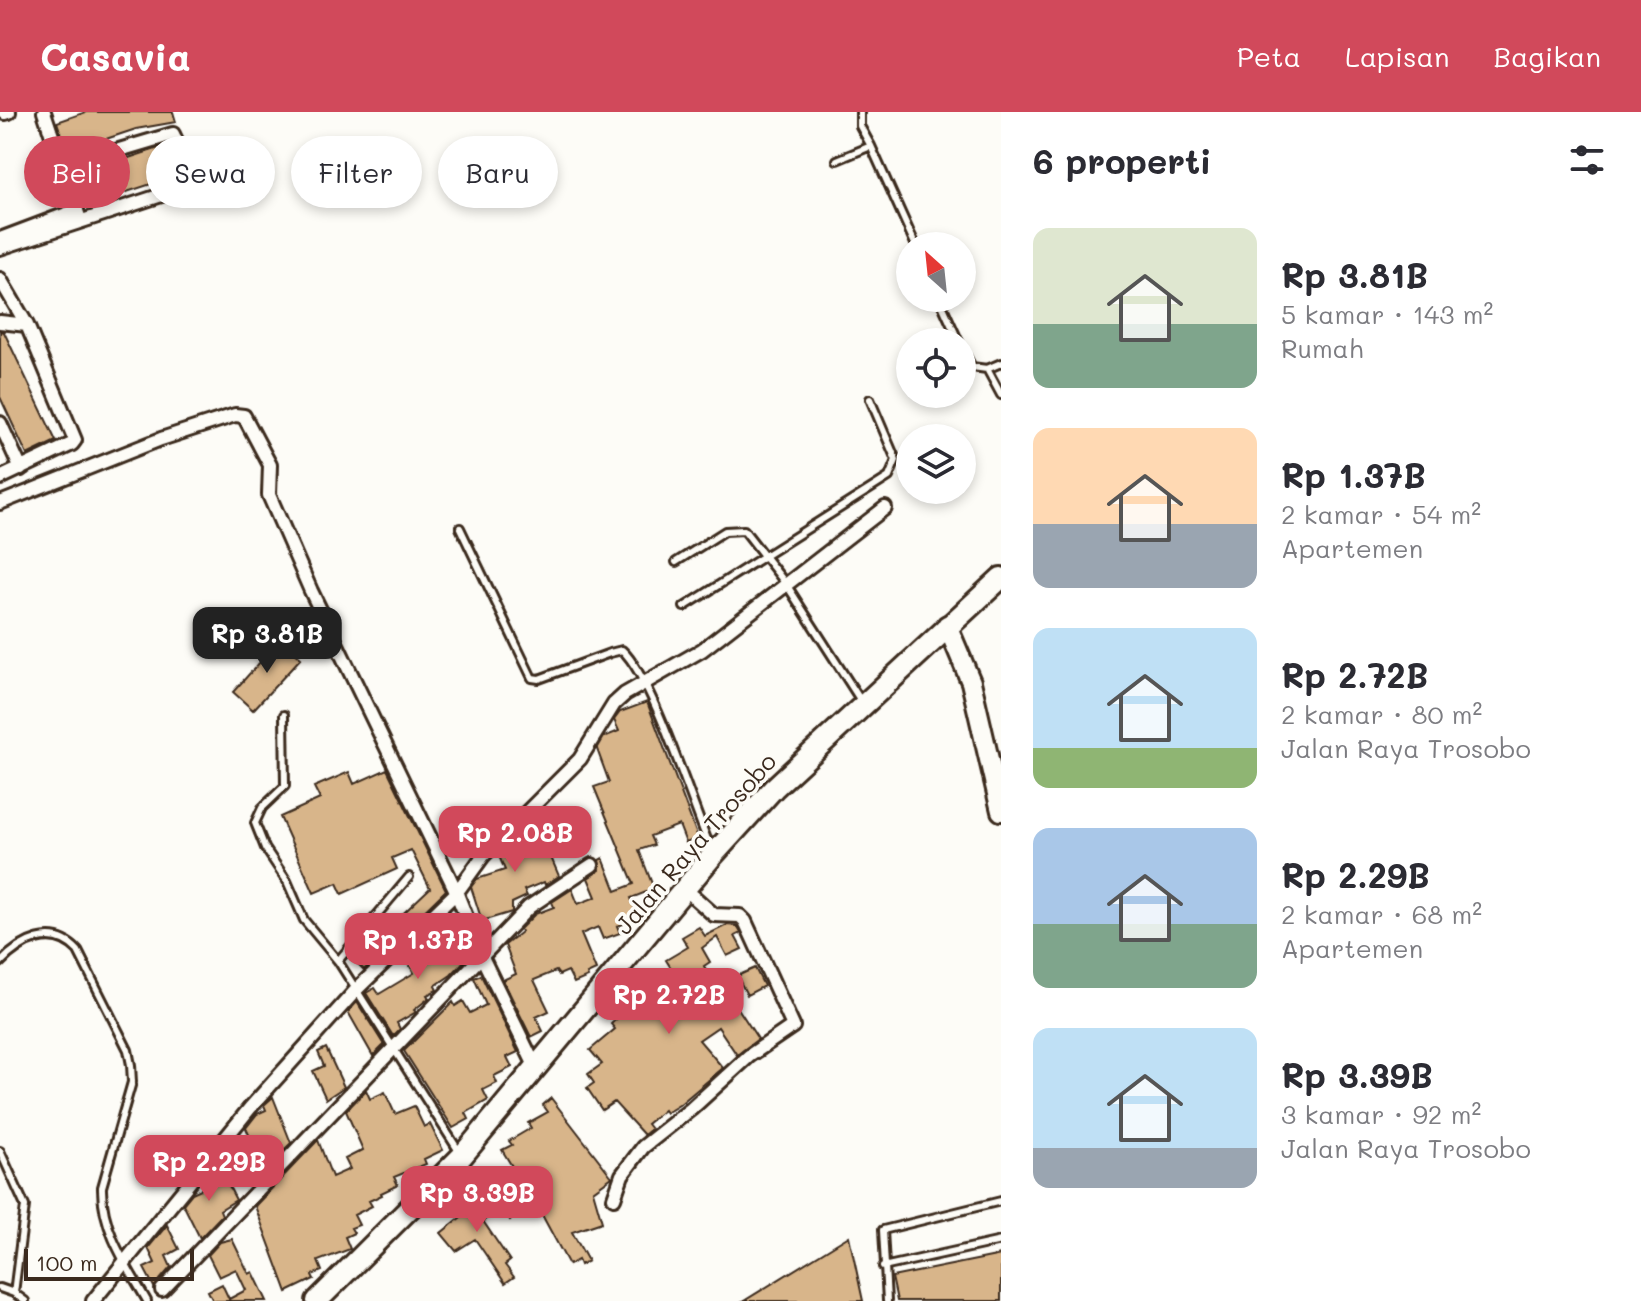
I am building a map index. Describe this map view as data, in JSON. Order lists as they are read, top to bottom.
{
  "streets": {
    "highway": ["Jalan Raya Trosobo"]
  },
  "scale_bar": "100 m",
  "north": "top left",
  "page": {
    "header": "Casavia",
    "nav": ["Peta", "Lapisan", "Bagikan"],
    "heading": "6 properti",
    "chip": [
      "Beli",
      "Sewa",
      "Filter",
      "Baru"
    ],
    "list": [
      {
        "name": "Rp 3.81B",
        "note": "5 kamar · 143 m² · Rumah"
      },
      {
        "name": "Rp 1.37B",
        "note": "2 kamar · 54 m² · Apartemen"
      },
      {
        "name": "Rp 2.72B",
        "note": "2 kamar · 80 m² · Jalan Raya Trosobo"
      },
      {
        "name": "Rp 2.29B",
        "note": "2 kamar · 68 m² · Apartemen"
      },
      {
        "name": "Rp 3.39B",
        "note": "3 kamar · 92 m² · Jalan Raya Trosobo"
      }
    ],
    "price": [
      "Rp 3.81B",
      "Rp 2.08B",
      "Rp 1.37B",
      "Rp 2.72B",
      "Rp 2.29B",
      "Rp 3.39B"
    ],
    "scale": "100 m"
  }
}
